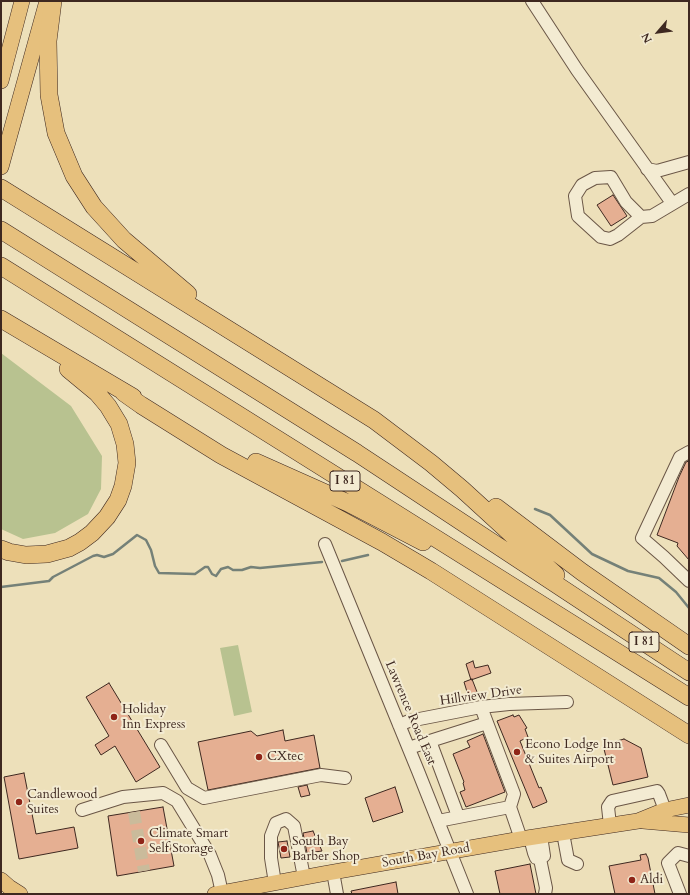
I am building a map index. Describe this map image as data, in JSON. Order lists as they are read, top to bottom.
{
  "streets": {
    "highway": ["I 81"],
    "main road": ["South Bay Road"],
    "street": ["Hillview Drive", "Lawrence Road East"]
  },
  "crossings": [
    ["Hillview Drive", "Lawrence Road East"],
    ["Lawrence Road East", "South Bay Road"]
  ],
  "places": [
    "Holiday Inn Express",
    "Econo Lodge Inn & Suites Airport",
    "CXtec",
    "Candlewood Suites",
    "Climate Smart Self Storage",
    "South Bay Barber Shop",
    "Aldi"
  ],
  "north": "bottom left"
}
